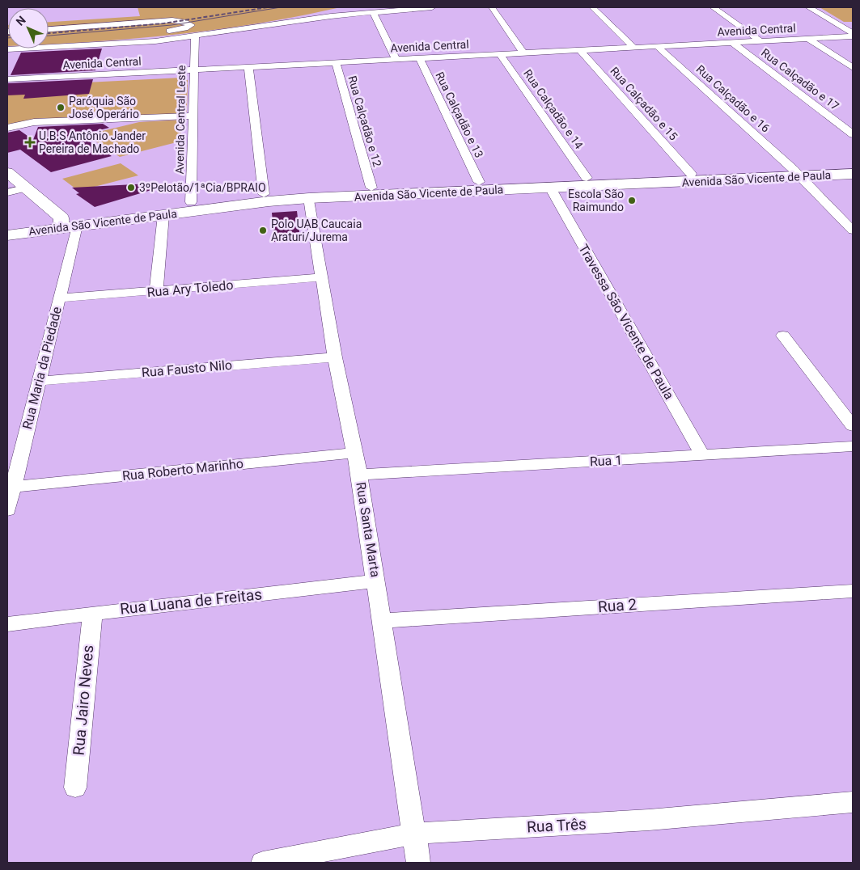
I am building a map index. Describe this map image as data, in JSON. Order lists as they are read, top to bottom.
{
  "streets": {
    "main road": ["Avenida São Vicente de Paula"],
    "street": [
      "Avenida Central",
      "Rua Calçadão e 17",
      "Rua Calçadão e 16",
      "Rua Calçadão e 15",
      "Rua Calçadão e 14",
      "Rua Calçadão e 13",
      "Avenida Central Leste",
      "Rua Calçadão e 12",
      "Rua Ary Toledo",
      "Travessa São Vicente de Paula",
      "Rua Maria da Piedade",
      "Rua Fausto Nilo",
      "Rua 1",
      "Rua Roberto Marinho",
      "Rua Santa Marta",
      "Rua Luana de Freitas",
      "Rua 2",
      "Rua Jairo Neves",
      "Rua Três"
    ]
  },
  "crossings": [
    ["Avenida Central", "Rua Calçadão e 17"],
    ["Avenida Central", "Rua Calçadão e 16"],
    ["Avenida Central", "Rua Calçadão e 15"],
    ["Avenida Central", "Rua Calçadão e 14"],
    ["Avenida Central", "Rua Calçadão e 13"],
    ["Avenida Central", "Avenida Central Leste"],
    ["Avenida Central", "Rua Calçadão e 12"],
    ["Rua Calçadão e 16", "Avenida São Vicente de Paula"],
    ["Rua Calçadão e 15", "Avenida São Vicente de Paula"],
    ["Rua Calçadão e 14", "Avenida São Vicente de Paula"],
    ["Rua Calçadão e 13", "Avenida São Vicente de Paula"],
    ["Avenida Central Leste", "Avenida São Vicente de Paula"],
    ["Rua Calçadão e 12", "Avenida São Vicente de Paula"],
    ["Avenida São Vicente de Paula", "Travessa São Vicente de Paula"],
    ["Avenida São Vicente de Paula", "Rua Maria da Piedade"],
    ["Avenida São Vicente de Paula", "Rua Santa Marta"],
    ["Rua Ary Toledo", "Rua Maria da Piedade"],
    ["Rua Ary Toledo", "Rua Santa Marta"],
    ["Travessa São Vicente de Paula", "Rua 1"],
    ["Rua Maria da Piedade", "Rua Fausto Nilo"],
    ["Rua Maria da Piedade", "Rua Roberto Marinho"],
    ["Rua Fausto Nilo", "Rua Santa Marta"],
    ["Rua 1", "Rua Santa Marta"],
    ["Rua Roberto Marinho", "Rua Santa Marta"],
    ["Rua Santa Marta", "Rua Luana de Freitas"],
    ["Rua Santa Marta", "Rua 2"],
    ["Rua Santa Marta", "Rua Três"],
    ["Rua Luana de Freitas", "Rua Jairo Neves"]
  ],
  "places": {
    "other": [
      "Paróquia São José Operário",
      "3ºPelotão/1ªCia/BPRAIO",
      "Escola São Raimundo",
      "Polo UAB Caucaia Araturi/Jurema"
    ],
    "health": ["U.B.S Antônio Jander Pereira de Machado"]
  },
  "north": "top left"
}
